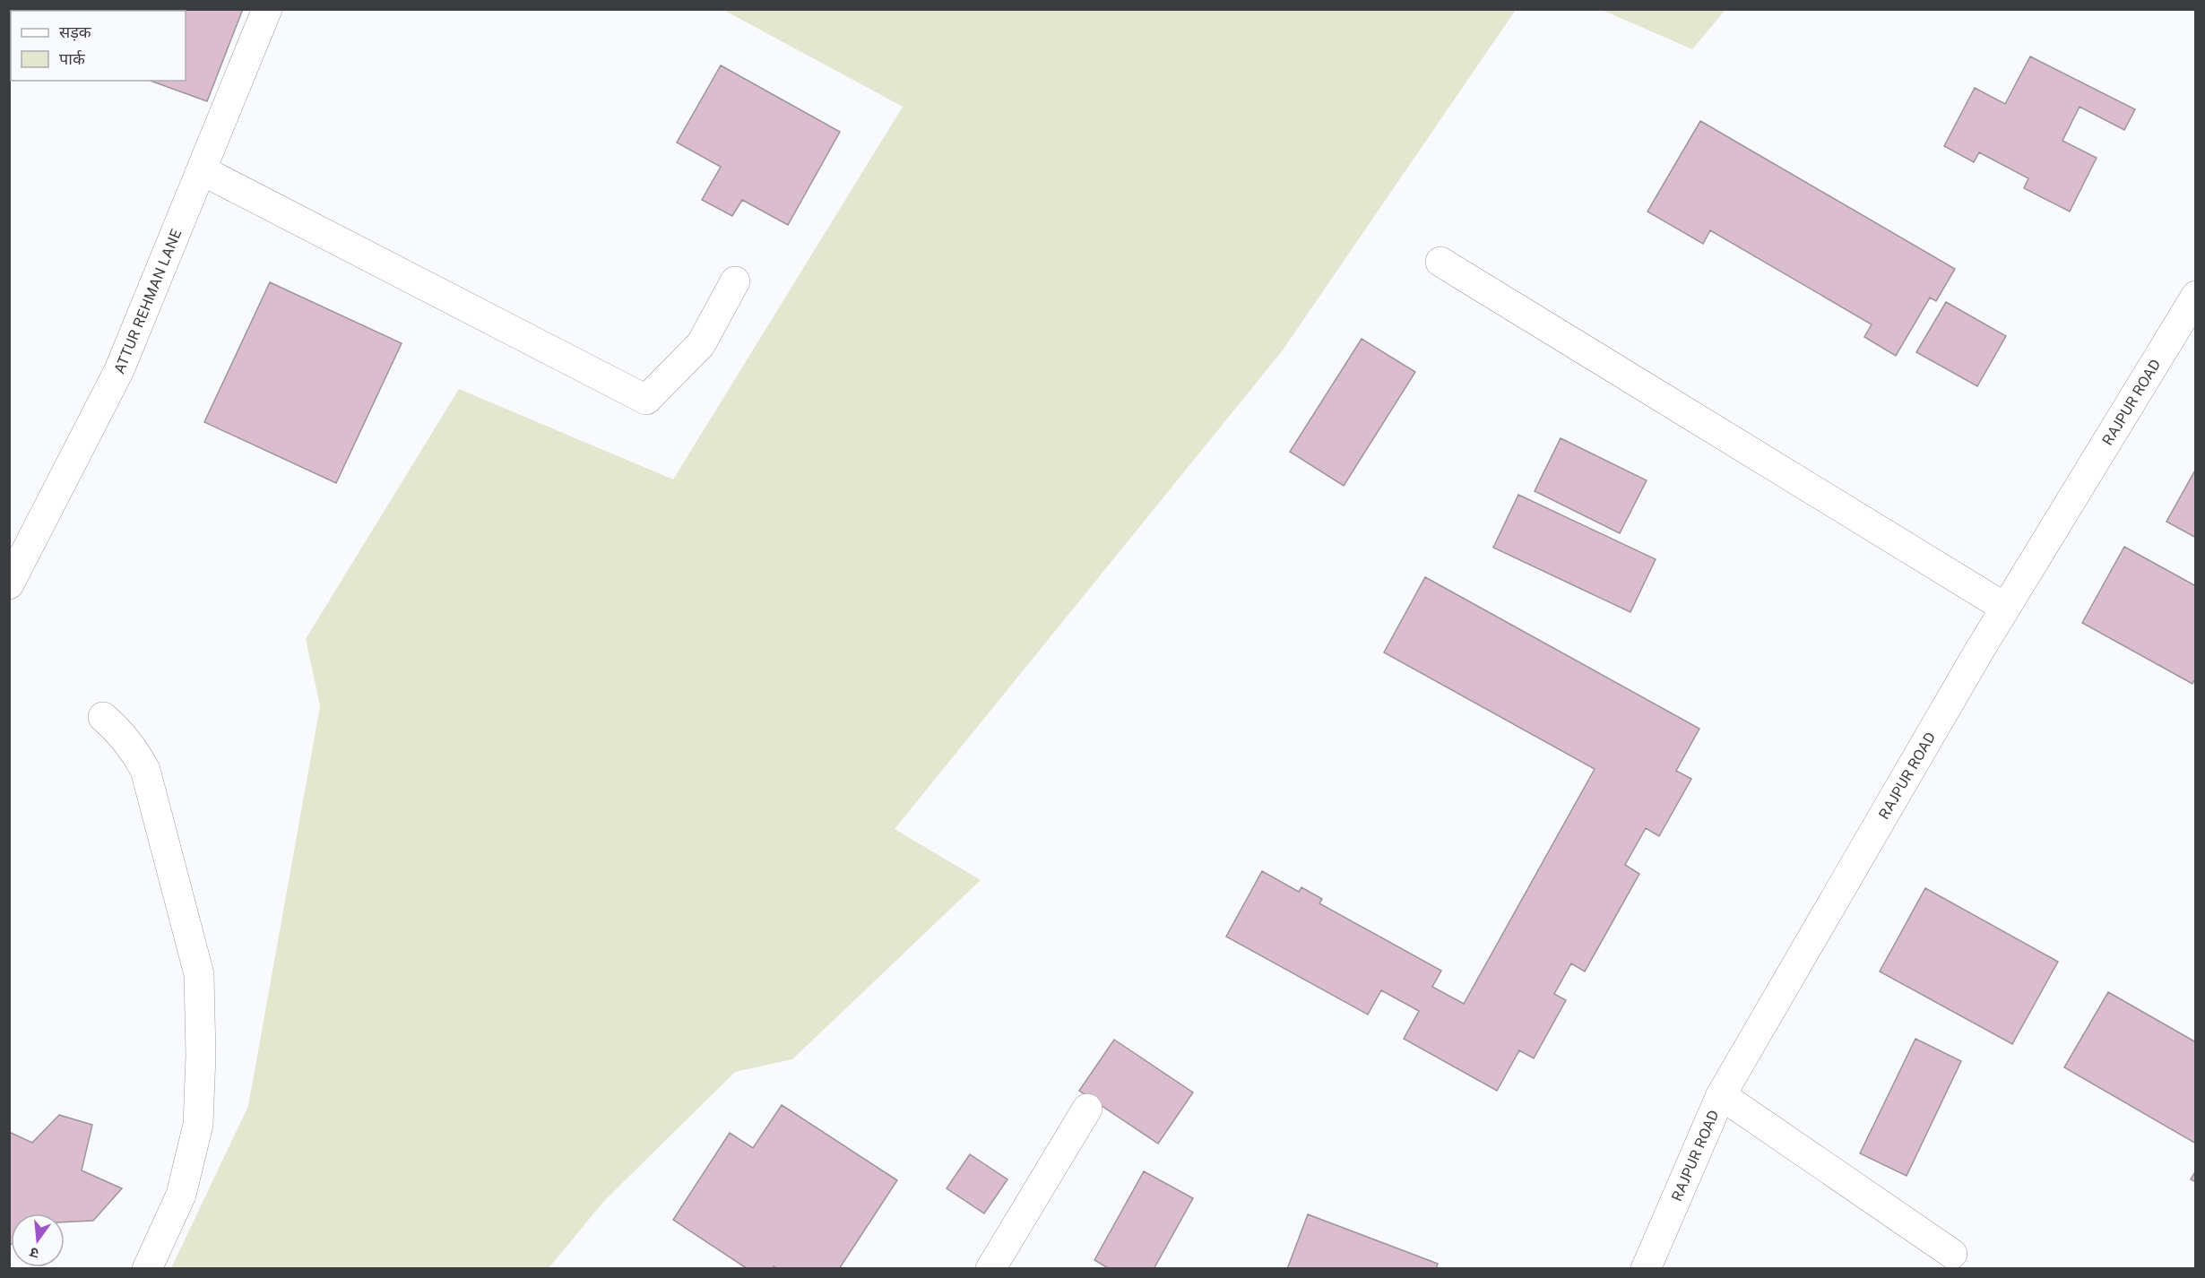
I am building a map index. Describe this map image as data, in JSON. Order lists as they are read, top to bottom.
{
  "streets": {
    "street": ["ATTUR REHMAN LANE", "RAJPUR ROAD"]
  },
  "legend": ["सड़क", "पार्क"],
  "north": "bottom"
}
